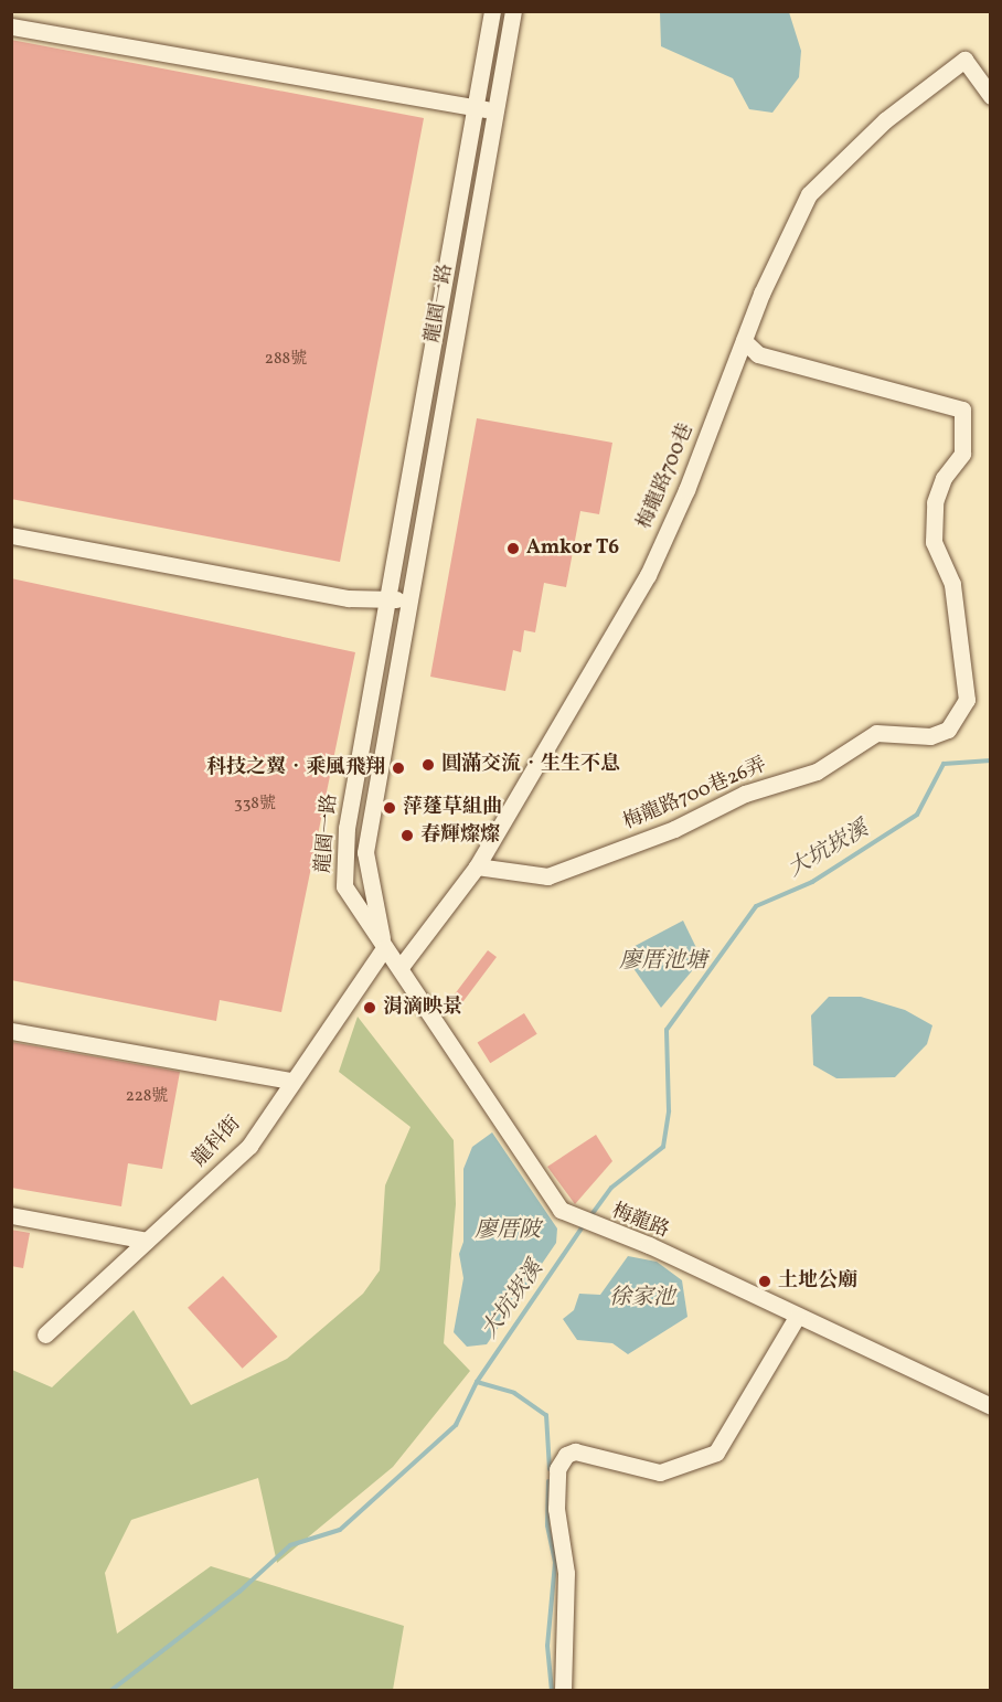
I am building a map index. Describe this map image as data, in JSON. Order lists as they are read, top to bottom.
{
  "streets": {
    "street": [
      "龍園一路",
      "梅龍路700巷",
      "梅龍路700巷26弄",
      "龍科街",
      "梅龍路"
    ]
  },
  "crossings": [
    ["龍園一路", "龍科街"],
    ["龍園一路", "梅龍路"],
    ["梅龍路700巷", "梅龍路700巷26弄"],
    ["梅龍路700巷", "梅龍路"],
    ["龍科街", "梅龍路"]
  ],
  "water": [
    "大坑崁溪",
    "廖厝池塘",
    "廖厝陂",
    "徐家池"
  ],
  "places": [
    "Amkor T6",
    "圓滿交流．生生不息",
    "科技之翼．乘風飛翔",
    "萍蓬草組曲",
    "春輝燦燦",
    "涓滴映景",
    "土地公廟"
  ],
  "house_numbers": ["288號", "338號", "228號"]
}
